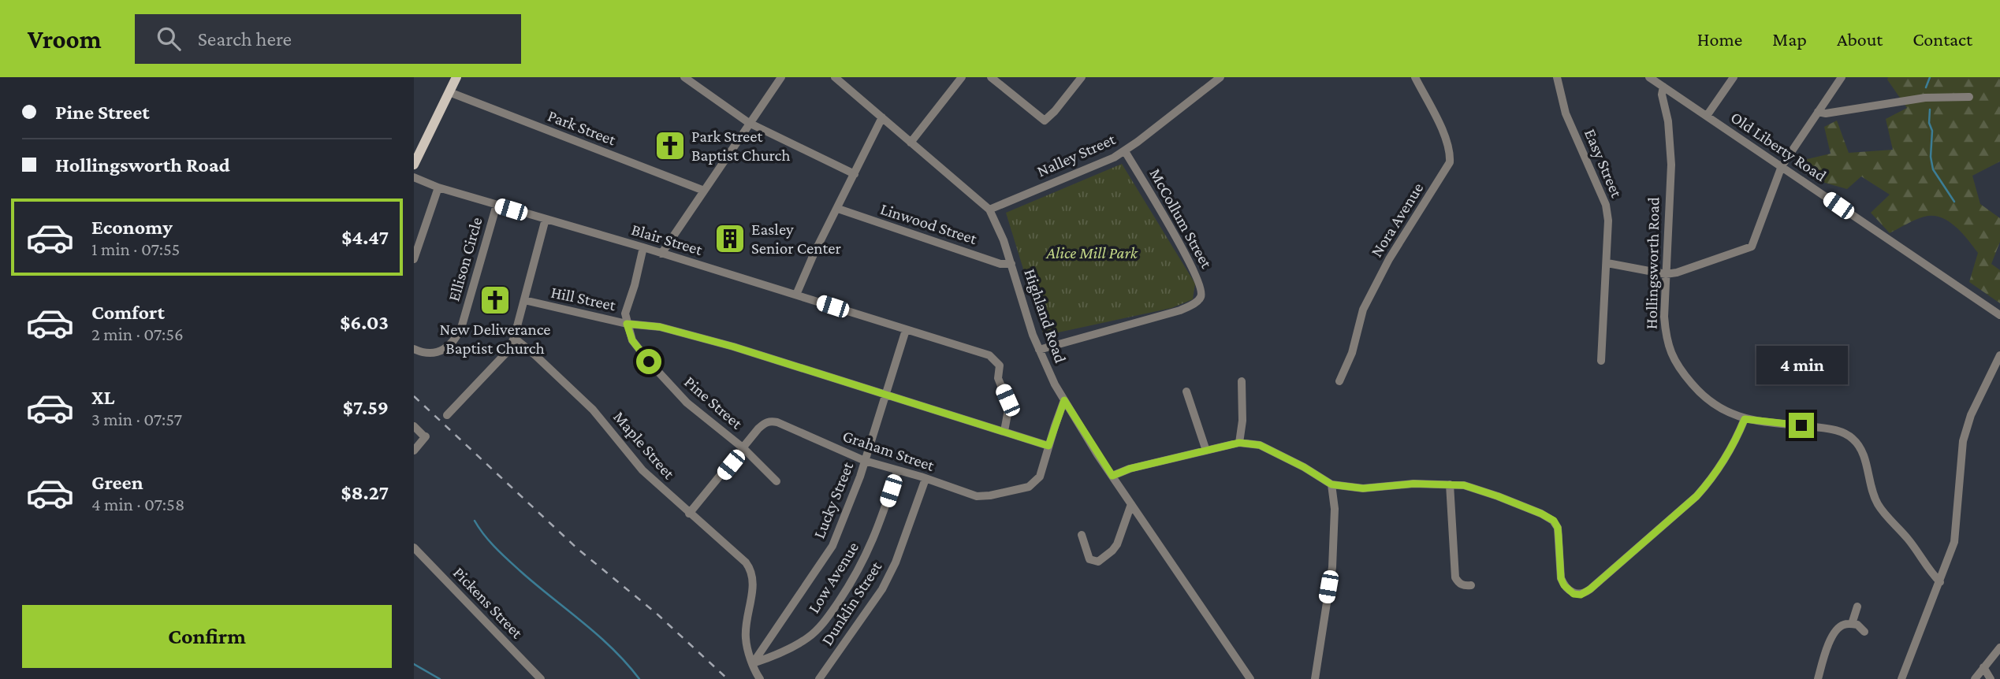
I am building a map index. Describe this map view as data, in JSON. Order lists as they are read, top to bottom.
{
  "streets": {
    "street": [
      "Park Street",
      "Old Liberty Road",
      "Nalley Street",
      "Easy Street",
      "McCollum Street",
      "Nora Avenue",
      "Linwood Street",
      "Blair Street",
      "Ellison Circle",
      "Hollingsworth Road",
      "Hill Street",
      "Highland Road",
      "Pine Street",
      "Maple Street",
      "Graham Street",
      "Lucky Street",
      "Low Avenue",
      "Pickens Street",
      "Dunklin Street"
    ]
  },
  "crossings": [
    ["Old Liberty Road", "Hollingsworth Road"],
    ["Nalley Street", "McCollum Street"],
    ["Nalley Street", "Highland Road"],
    ["McCollum Street", "Highland Road"],
    ["Linwood Street", "Highland Road"],
    ["Blair Street", "Ellison Circle"],
    ["Blair Street", "Hill Street"],
    ["Blair Street", "Lucky Street"],
    ["Hill Street", "Pine Street"],
    ["Hill Street", "Graham Street"],
    ["Hill Street", "Lucky Street"],
    ["Highland Road", "Graham Street"],
    ["Pine Street", "Graham Street"],
    ["Maple Street", "Graham Street"],
    ["Maple Street", "Lucky Street"],
    ["Maple Street", "Low Avenue"],
    ["Graham Street", "Lucky Street"],
    ["Graham Street", "Low Avenue"],
    ["Graham Street", "Dunklin Street"],
    ["Lucky Street", "Low Avenue"]
  ],
  "parks": ["Alice Mill Park"],
  "places": {
    "church": ["Park Street Baptist Church", "New Deliverance Baptist Church"],
    "building": ["Easley Senior Center"]
  },
  "page": {
    "header": "Vroom",
    "search": "Search here",
    "nav": [
      "Home",
      "Map",
      "About",
      "Contact"
    ],
    "banner": ["Pine Street", "Hollingsworth Road"],
    "list": [
      {
        "name": "Economy",
        "note": "1 min · 07:55",
        "value": "$4.47"
      },
      {
        "name": "Comfort",
        "note": "2 min · 07:56",
        "value": "$6.03"
      },
      {
        "name": "XL",
        "note": "3 min · 07:57",
        "value": "$7.59"
      },
      {
        "name": "Green",
        "note": "4 min · 07:58",
        "value": "$8.27"
      }
    ],
    "bubble": "4 min",
    "buttons": "Confirm"
  }
}
